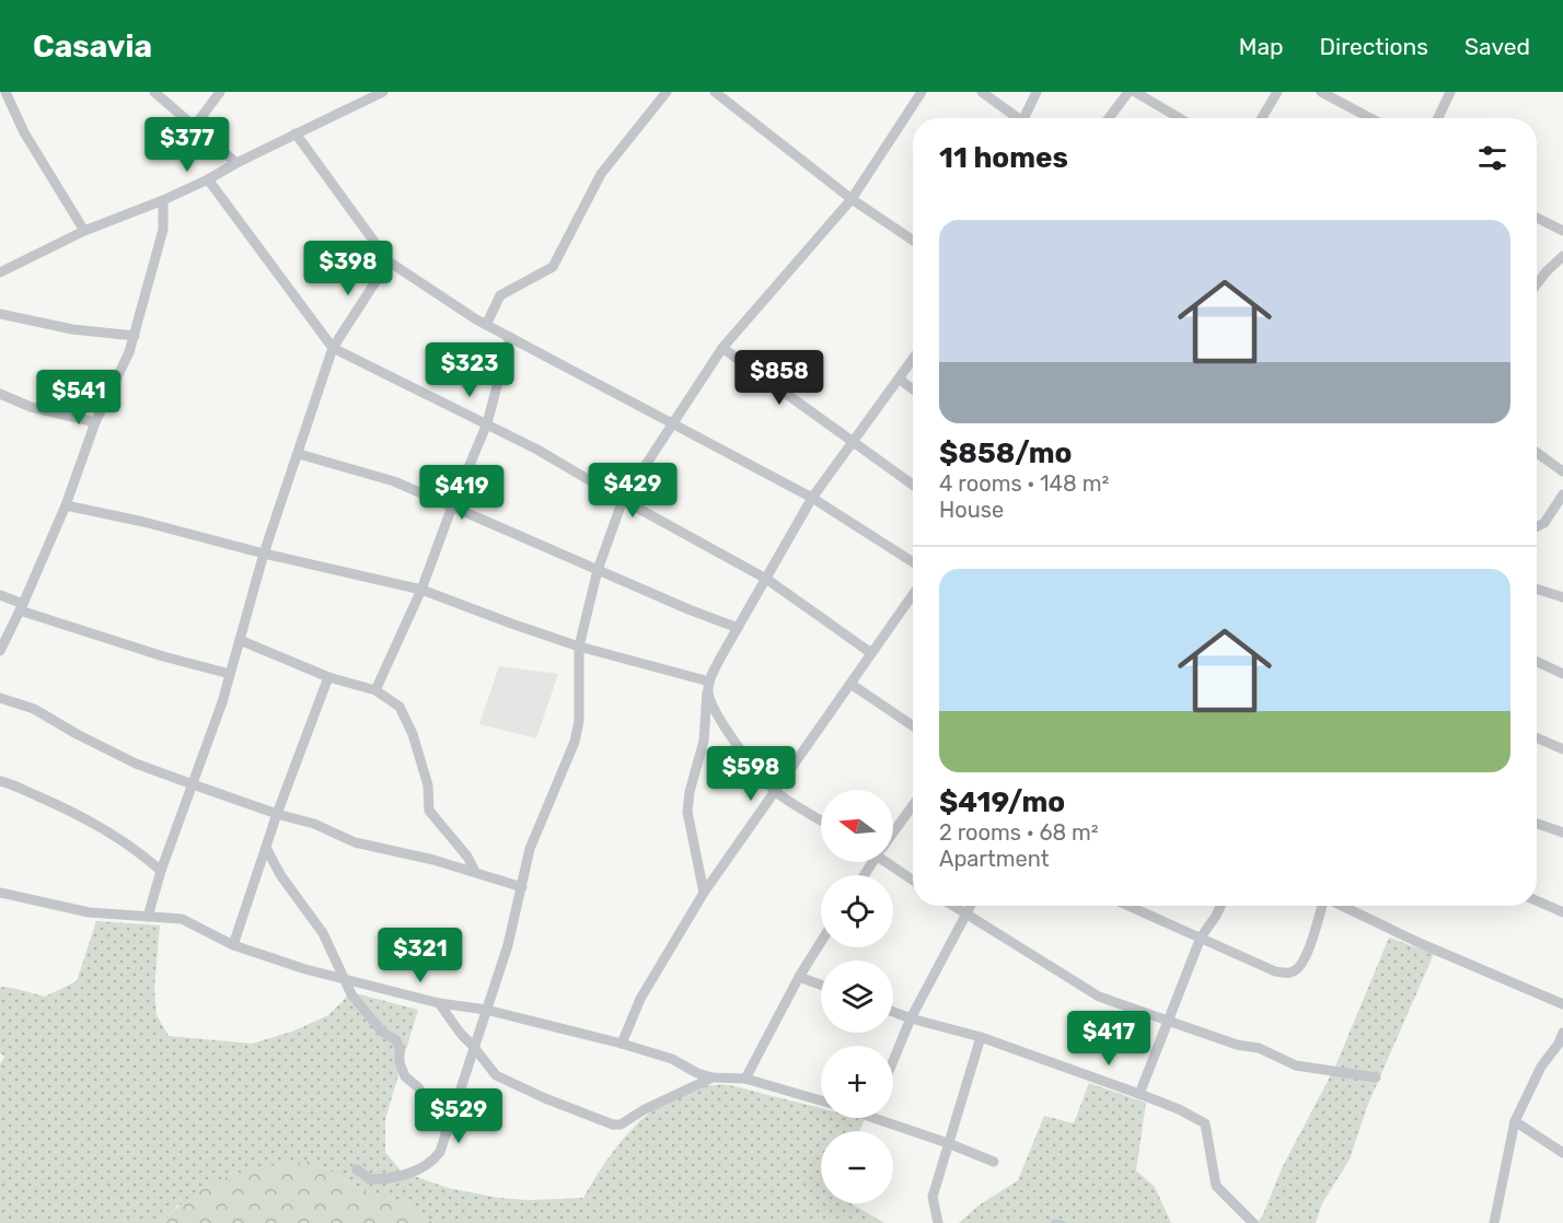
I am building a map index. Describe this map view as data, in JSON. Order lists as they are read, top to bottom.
{
  "north": "left",
  "page": {
    "header": "Casavia",
    "nav": ["Map", "Directions", "Saved"],
    "price": [
      "$377",
      "$398",
      "$323",
      "$858",
      "$541",
      "$429",
      "$419",
      "$598",
      "$321",
      "$417",
      "$529"
    ],
    "heading": "11 homes",
    "list": [
      {
        "name": "$858/mo",
        "note": "4 rooms · 148 m² · House"
      },
      {
        "name": "$419/mo",
        "note": "2 rooms · 68 m² · Apartment"
      }
    ],
    "map_buttons": ["+", "−"]
  }
}
